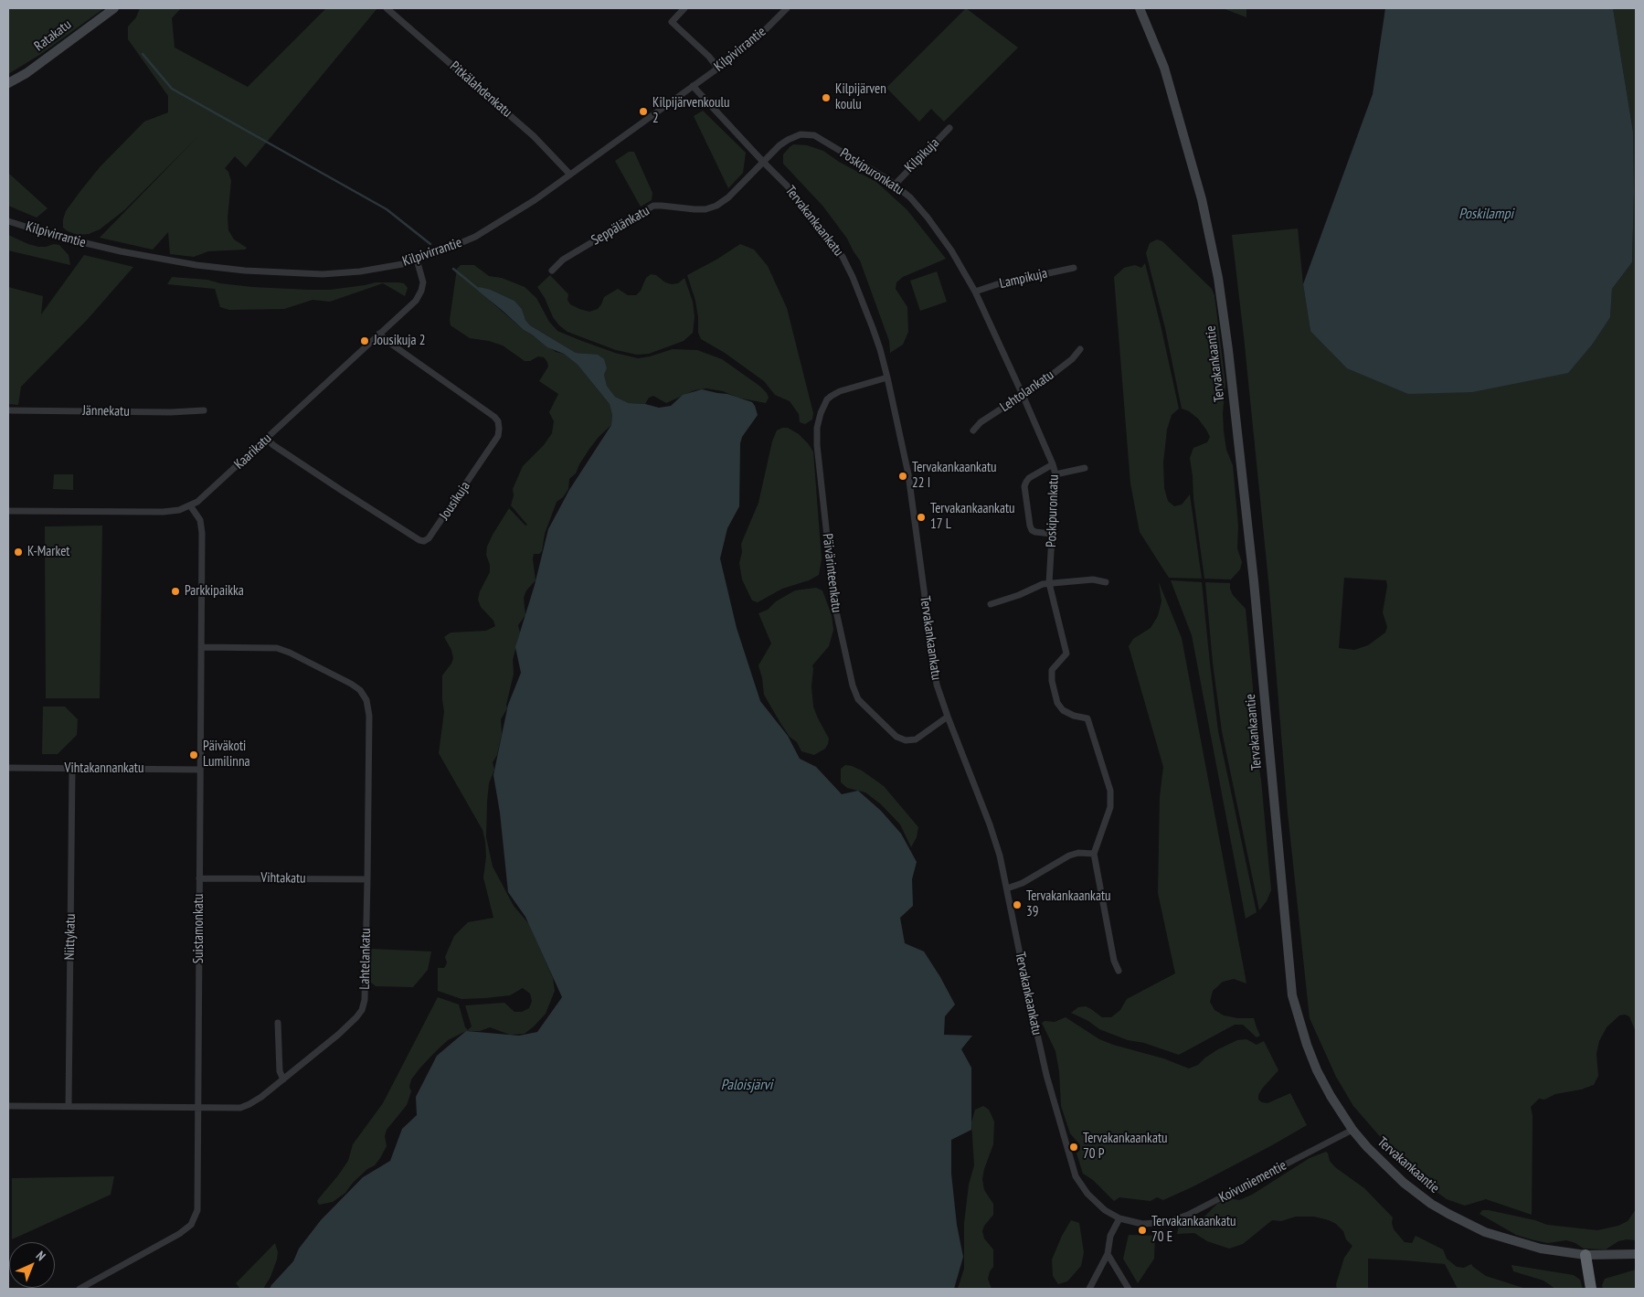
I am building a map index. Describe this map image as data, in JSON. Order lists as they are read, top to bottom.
{
  "streets": {
    "street": [
      "Ratakatu",
      "Kilpivirrantie",
      "Pitkälahdenkatu",
      "Kilpikuja",
      "Poskipuronkatu",
      "Tervakankaankatu",
      "Seppälänkatu",
      "Lampikuja",
      "Tervakankaantie",
      "Lehtolankatu",
      "Jännekatu",
      "Kaarikatu",
      "Jousikuja",
      "Päivärinteenkatu",
      "Vihtakannankatu",
      "Vihtakatu",
      "Suistamonkatu",
      "Niittykatu",
      "Lahtelankatu",
      "Koivuniementie"
    ]
  },
  "crossings": [
    ["Kilpivirrantie", "Pitkälahdenkatu"],
    ["Kilpivirrantie", "Tervakankaankatu"],
    ["Kilpivirrantie", "Kaarikatu"],
    ["Kilpikuja", "Poskipuronkatu"],
    ["Poskipuronkatu", "Tervakankaankatu"],
    ["Poskipuronkatu", "Seppälänkatu"],
    ["Poskipuronkatu", "Lampikuja"],
    ["Poskipuronkatu", "Lehtolankatu"],
    ["Tervakankaankatu", "Seppälänkatu"],
    ["Tervakankaankatu", "Päivärinteenkatu"],
    ["Tervakankaankatu", "Koivuniementie"],
    ["Tervakankaantie", "Koivuniementie"],
    ["Kaarikatu", "Jousikuja"],
    ["Kaarikatu", "Suistamonkatu"],
    ["Vihtakannankatu", "Suistamonkatu"],
    ["Vihtakannankatu", "Niittykatu"],
    ["Vihtakatu", "Suistamonkatu"],
    ["Vihtakatu", "Lahtelankatu"],
    ["Suistamonkatu", "Lahtelankatu"],
    ["Niittykatu", "Lahtelankatu"]
  ],
  "water": ["Poskilampi", "Paloisjärvi"],
  "places": [
    "Kilpijärven koulu",
    "Kilpijärvenkoulu 2",
    "Jousikuja 2",
    "Tervakankaankatu 22 I",
    "Tervakankaankatu 17 L",
    "K-Market",
    "Parkkipaikka",
    "Päiväkoti Lumilinna",
    "Tervakankaankatu 39",
    "Tervakankaankatu 70 P",
    "Tervakankaankatu 70 E"
  ],
  "north": "top right"
}
